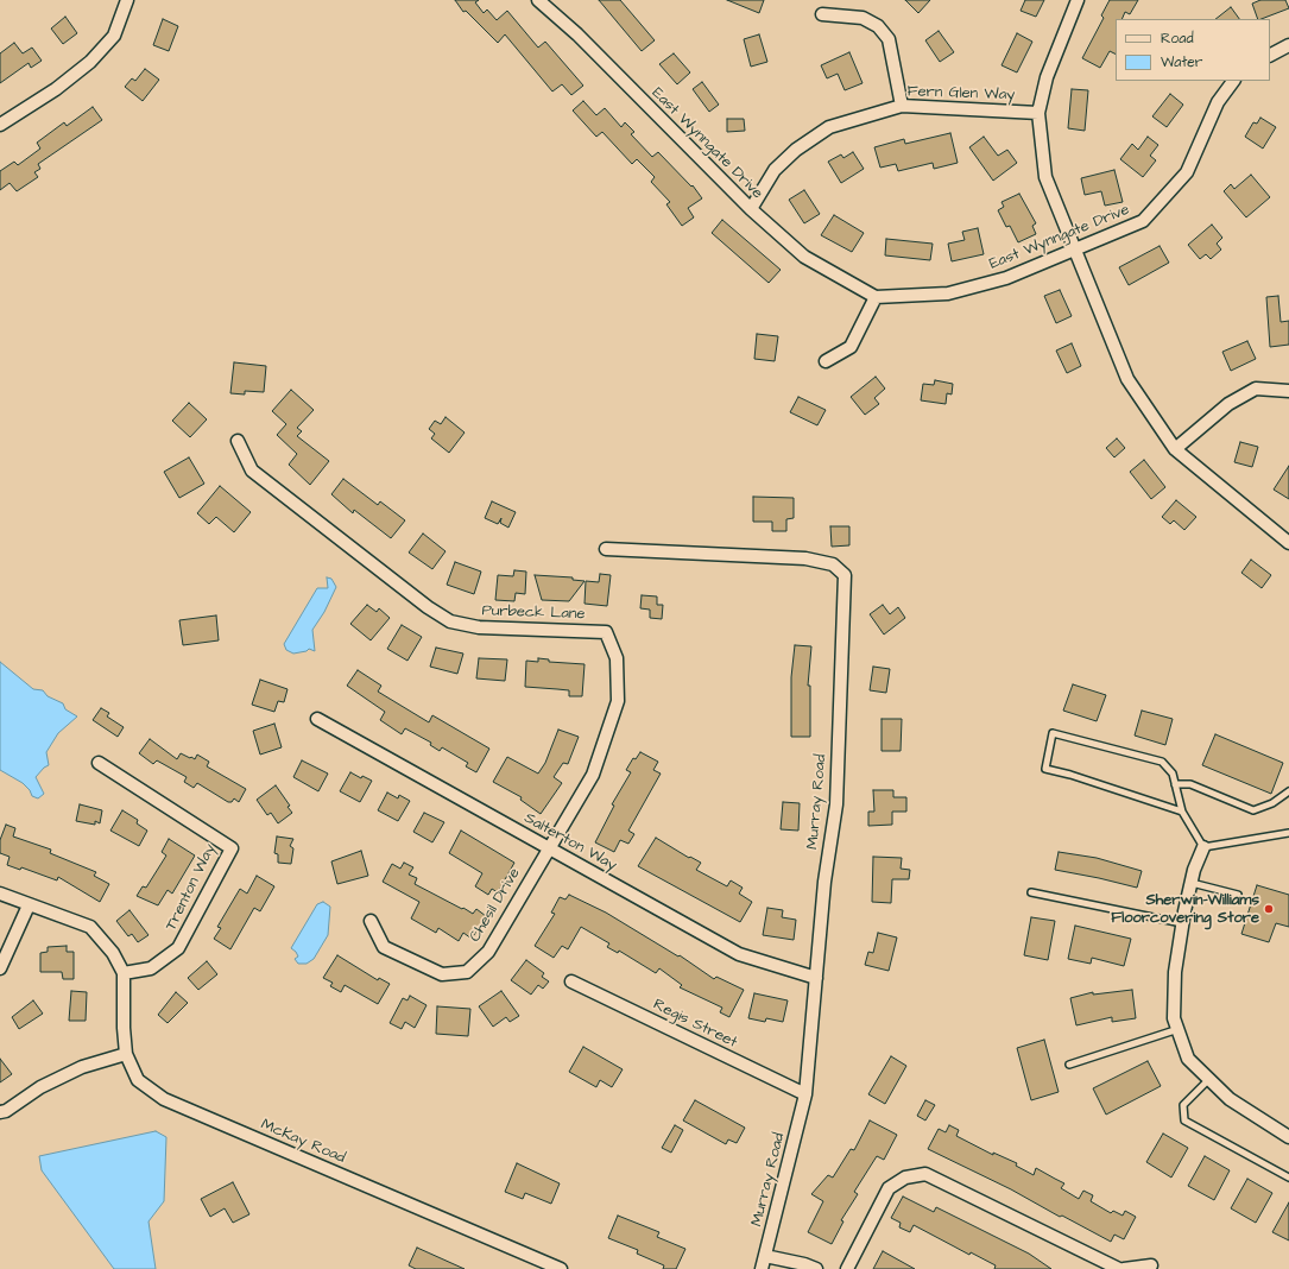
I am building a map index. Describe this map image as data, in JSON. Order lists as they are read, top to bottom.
{
  "streets": {
    "street": [
      "Fern Glen Way",
      "East Wynngate Drive",
      "Purbeck Lane",
      "Murray Road",
      "Salterton Way",
      "Trenton Way",
      "Chesil Drive",
      "Regis Street",
      "McKay Road"
    ]
  },
  "crossings": [
    ["Fern Glen Way", "East Wynngate Drive"],
    ["Purbeck Lane", "Salterton Way"],
    ["Purbeck Lane", "Chesil Drive"],
    ["Murray Road", "Salterton Way"],
    ["Murray Road", "Regis Street"],
    ["Salterton Way", "Chesil Drive"],
    ["Trenton Way", "McKay Road"]
  ],
  "places": ["Sherwin-Williams Floorcovering Store"],
  "legend": ["Road", "Water"]
}
